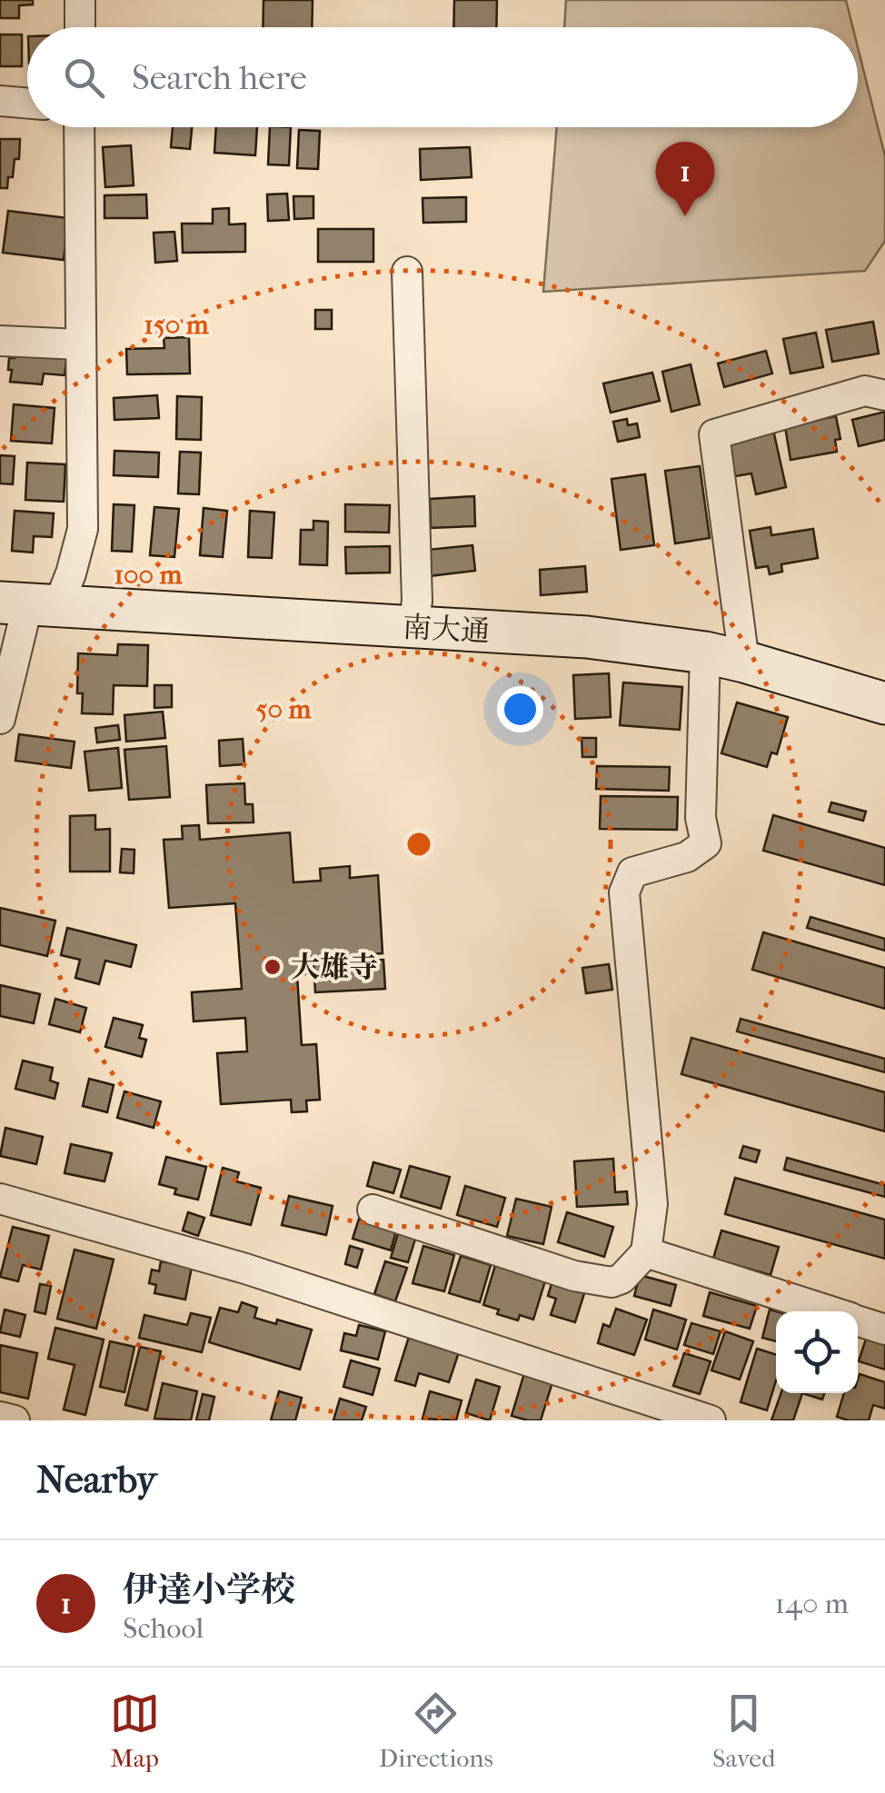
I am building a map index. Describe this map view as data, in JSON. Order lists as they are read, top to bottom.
{
  "streets": {
    "street": ["南大通"]
  },
  "places": ["大雄寺"],
  "page": {
    "search": "Search here",
    "pins": "1",
    "heading": "Nearby",
    "list": [
      {
        "mark": "1",
        "name": "伊達小学校",
        "note": "School",
        "value": "140 m"
      }
    ],
    "nav": ["Map", "Directions", "Saved"]
  },
  "rings": ["150 m", "100 m", "50 m"]
}
